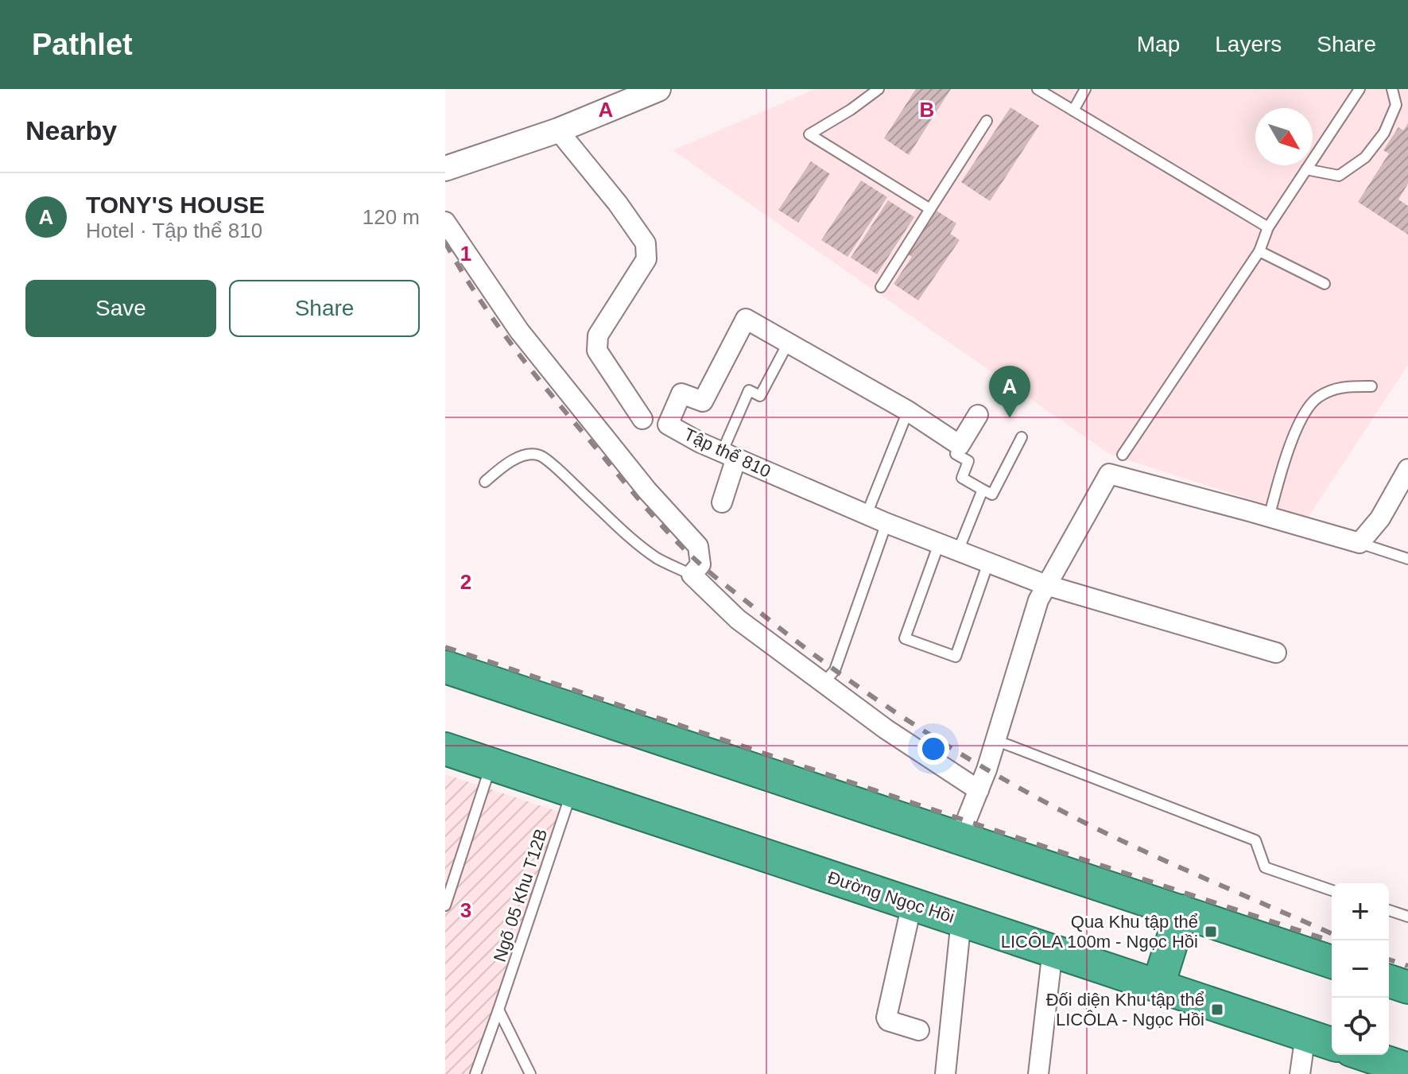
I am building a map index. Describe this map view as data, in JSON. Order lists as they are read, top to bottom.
{
  "streets": {
    "highway": ["Đường Ngọc Hồi"],
    "street": ["Tập thể 810"],
    "lane": ["Ngõ 05 Khu T12B"]
  },
  "crossings": [
    ["Ngõ 05 Khu T12B", "Đường Ngọc Hồi"]
  ],
  "places": {
    "transit": ["Qua Khu tập thể LICÔLA 100m - Ngọc Hồi", "Đối diện Khu tập thể LICÔLA - Ngọc Hồi"]
  },
  "north": "bottom right",
  "page": {
    "header": "Pathlet",
    "nav": ["Map", "Layers", "Share"],
    "heading": "Nearby",
    "list": [
      {
        "mark": "A",
        "name": "TONY'S HOUSE",
        "note": "Hotel · Tập thể 810",
        "value": "120 m"
      }
    ],
    "buttons": ["Save", "Share"],
    "pins": "A",
    "map_buttons": ["+", "−"]
  },
  "grid": {
    "columns": ["A", "B"],
    "rows": ["1", "2", "3"]
  }
}
